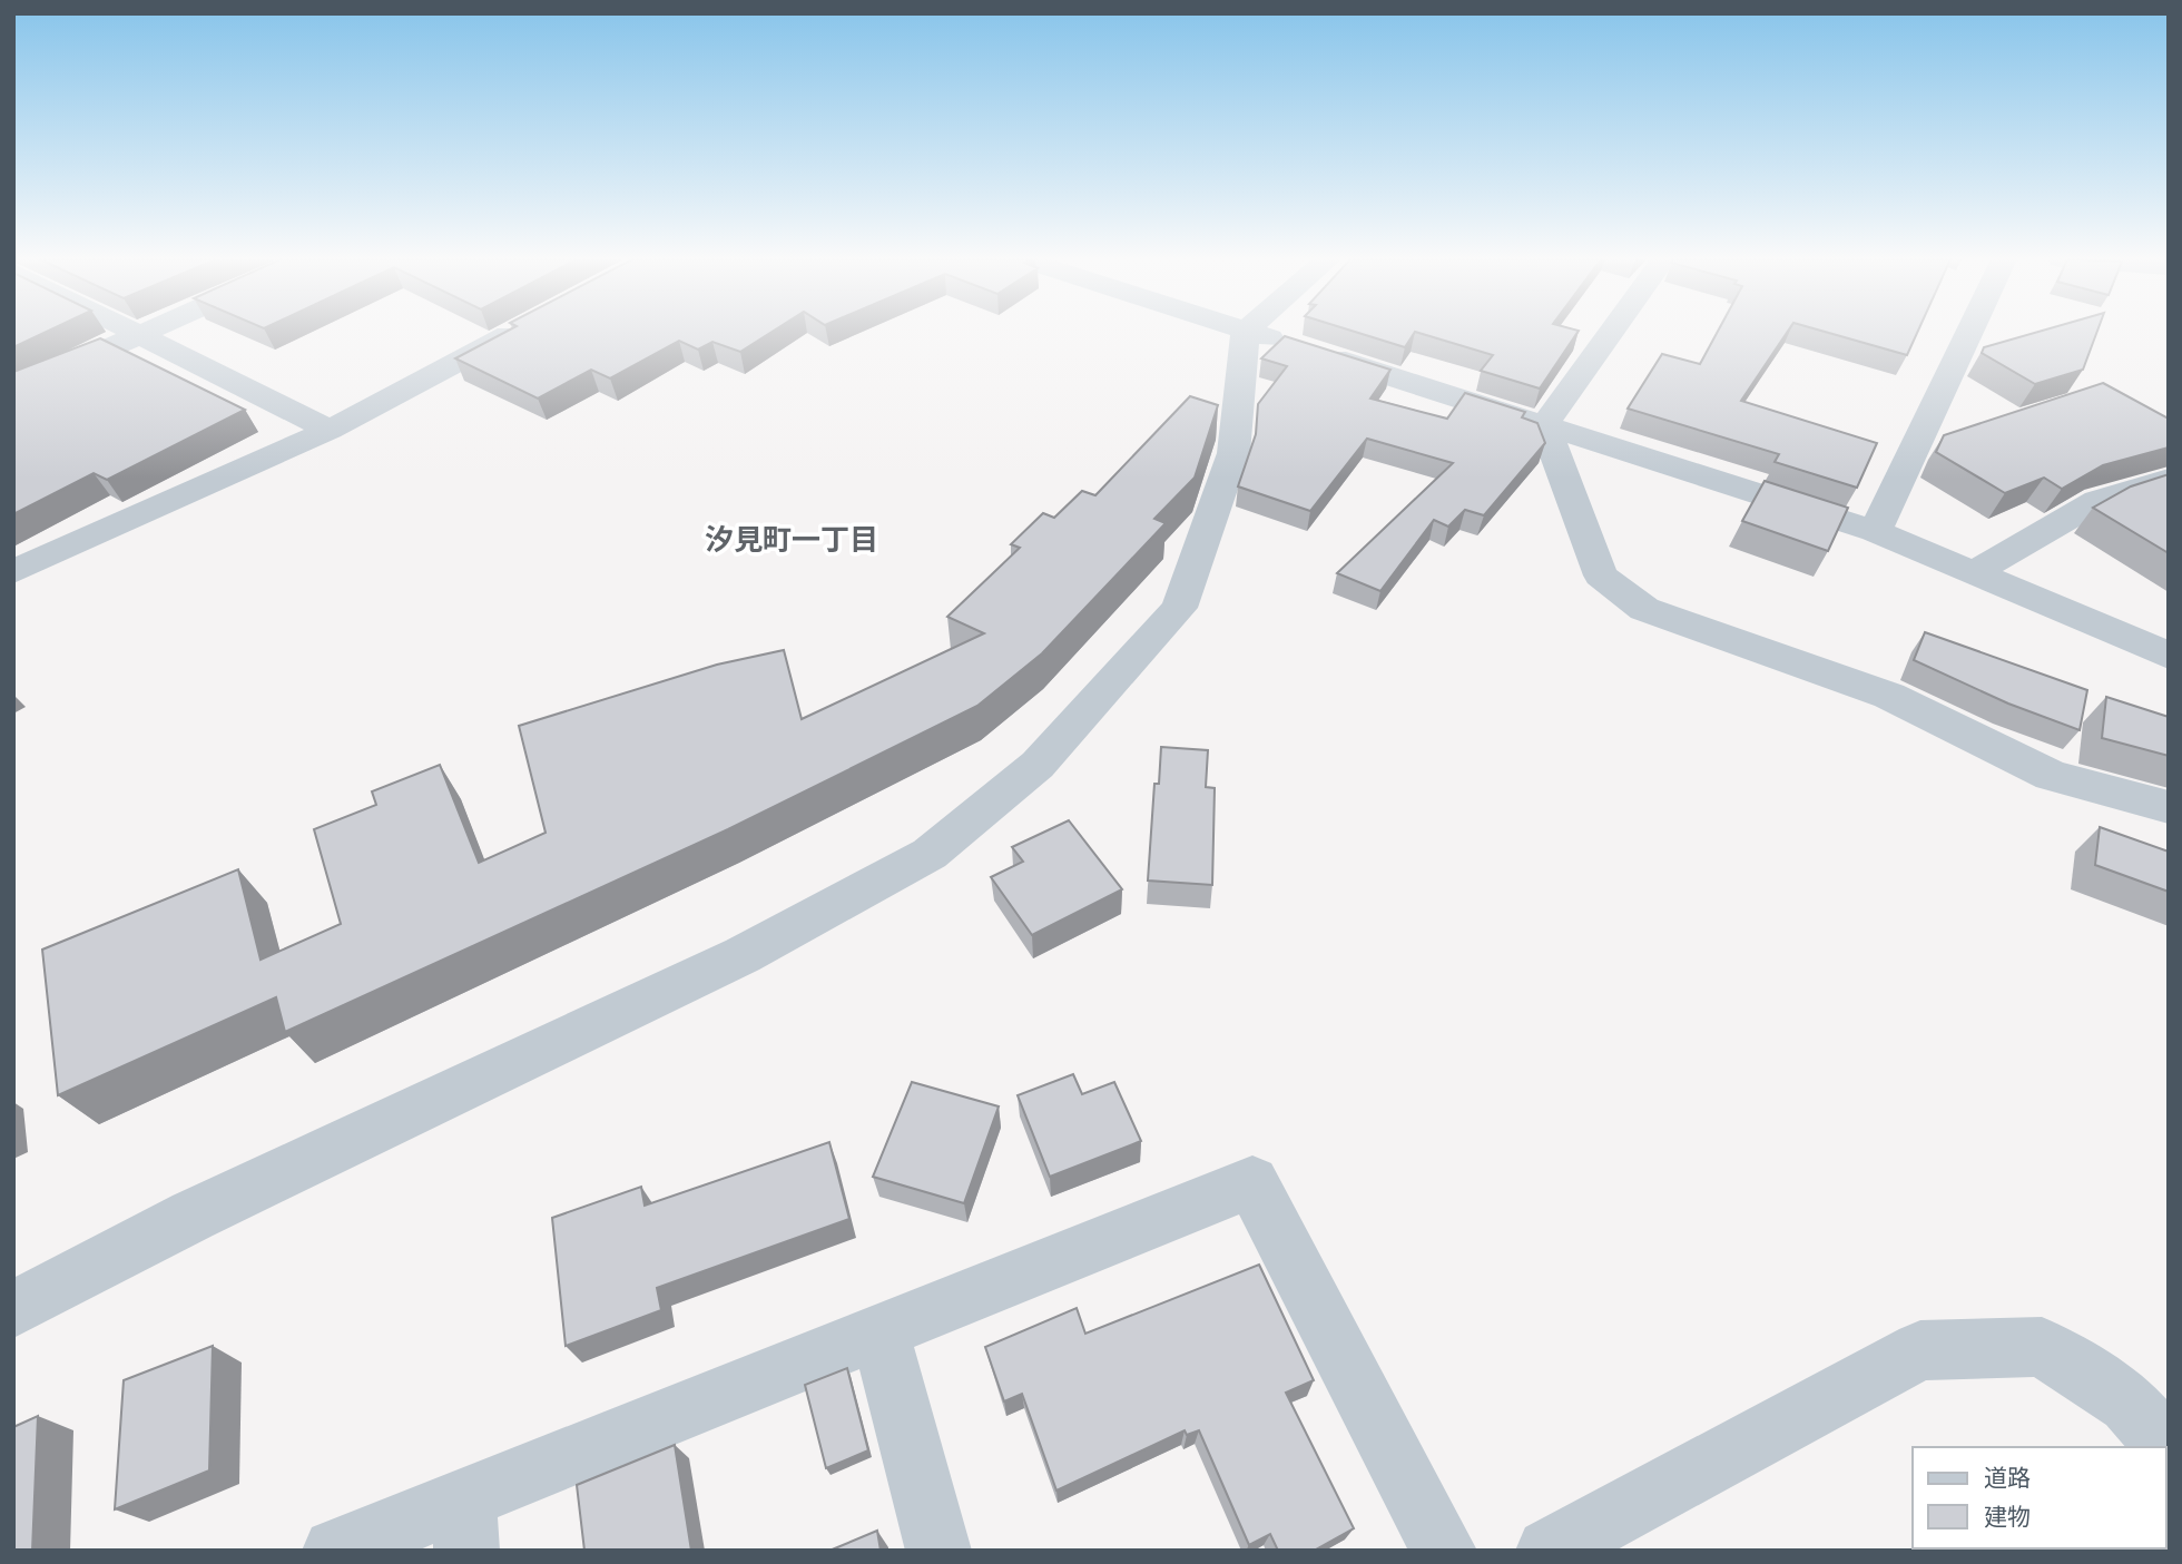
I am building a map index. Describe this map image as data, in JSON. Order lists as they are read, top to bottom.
{
  "districts": ["汐見町一丁目"],
  "legend": ["道路", "建物"]
}
